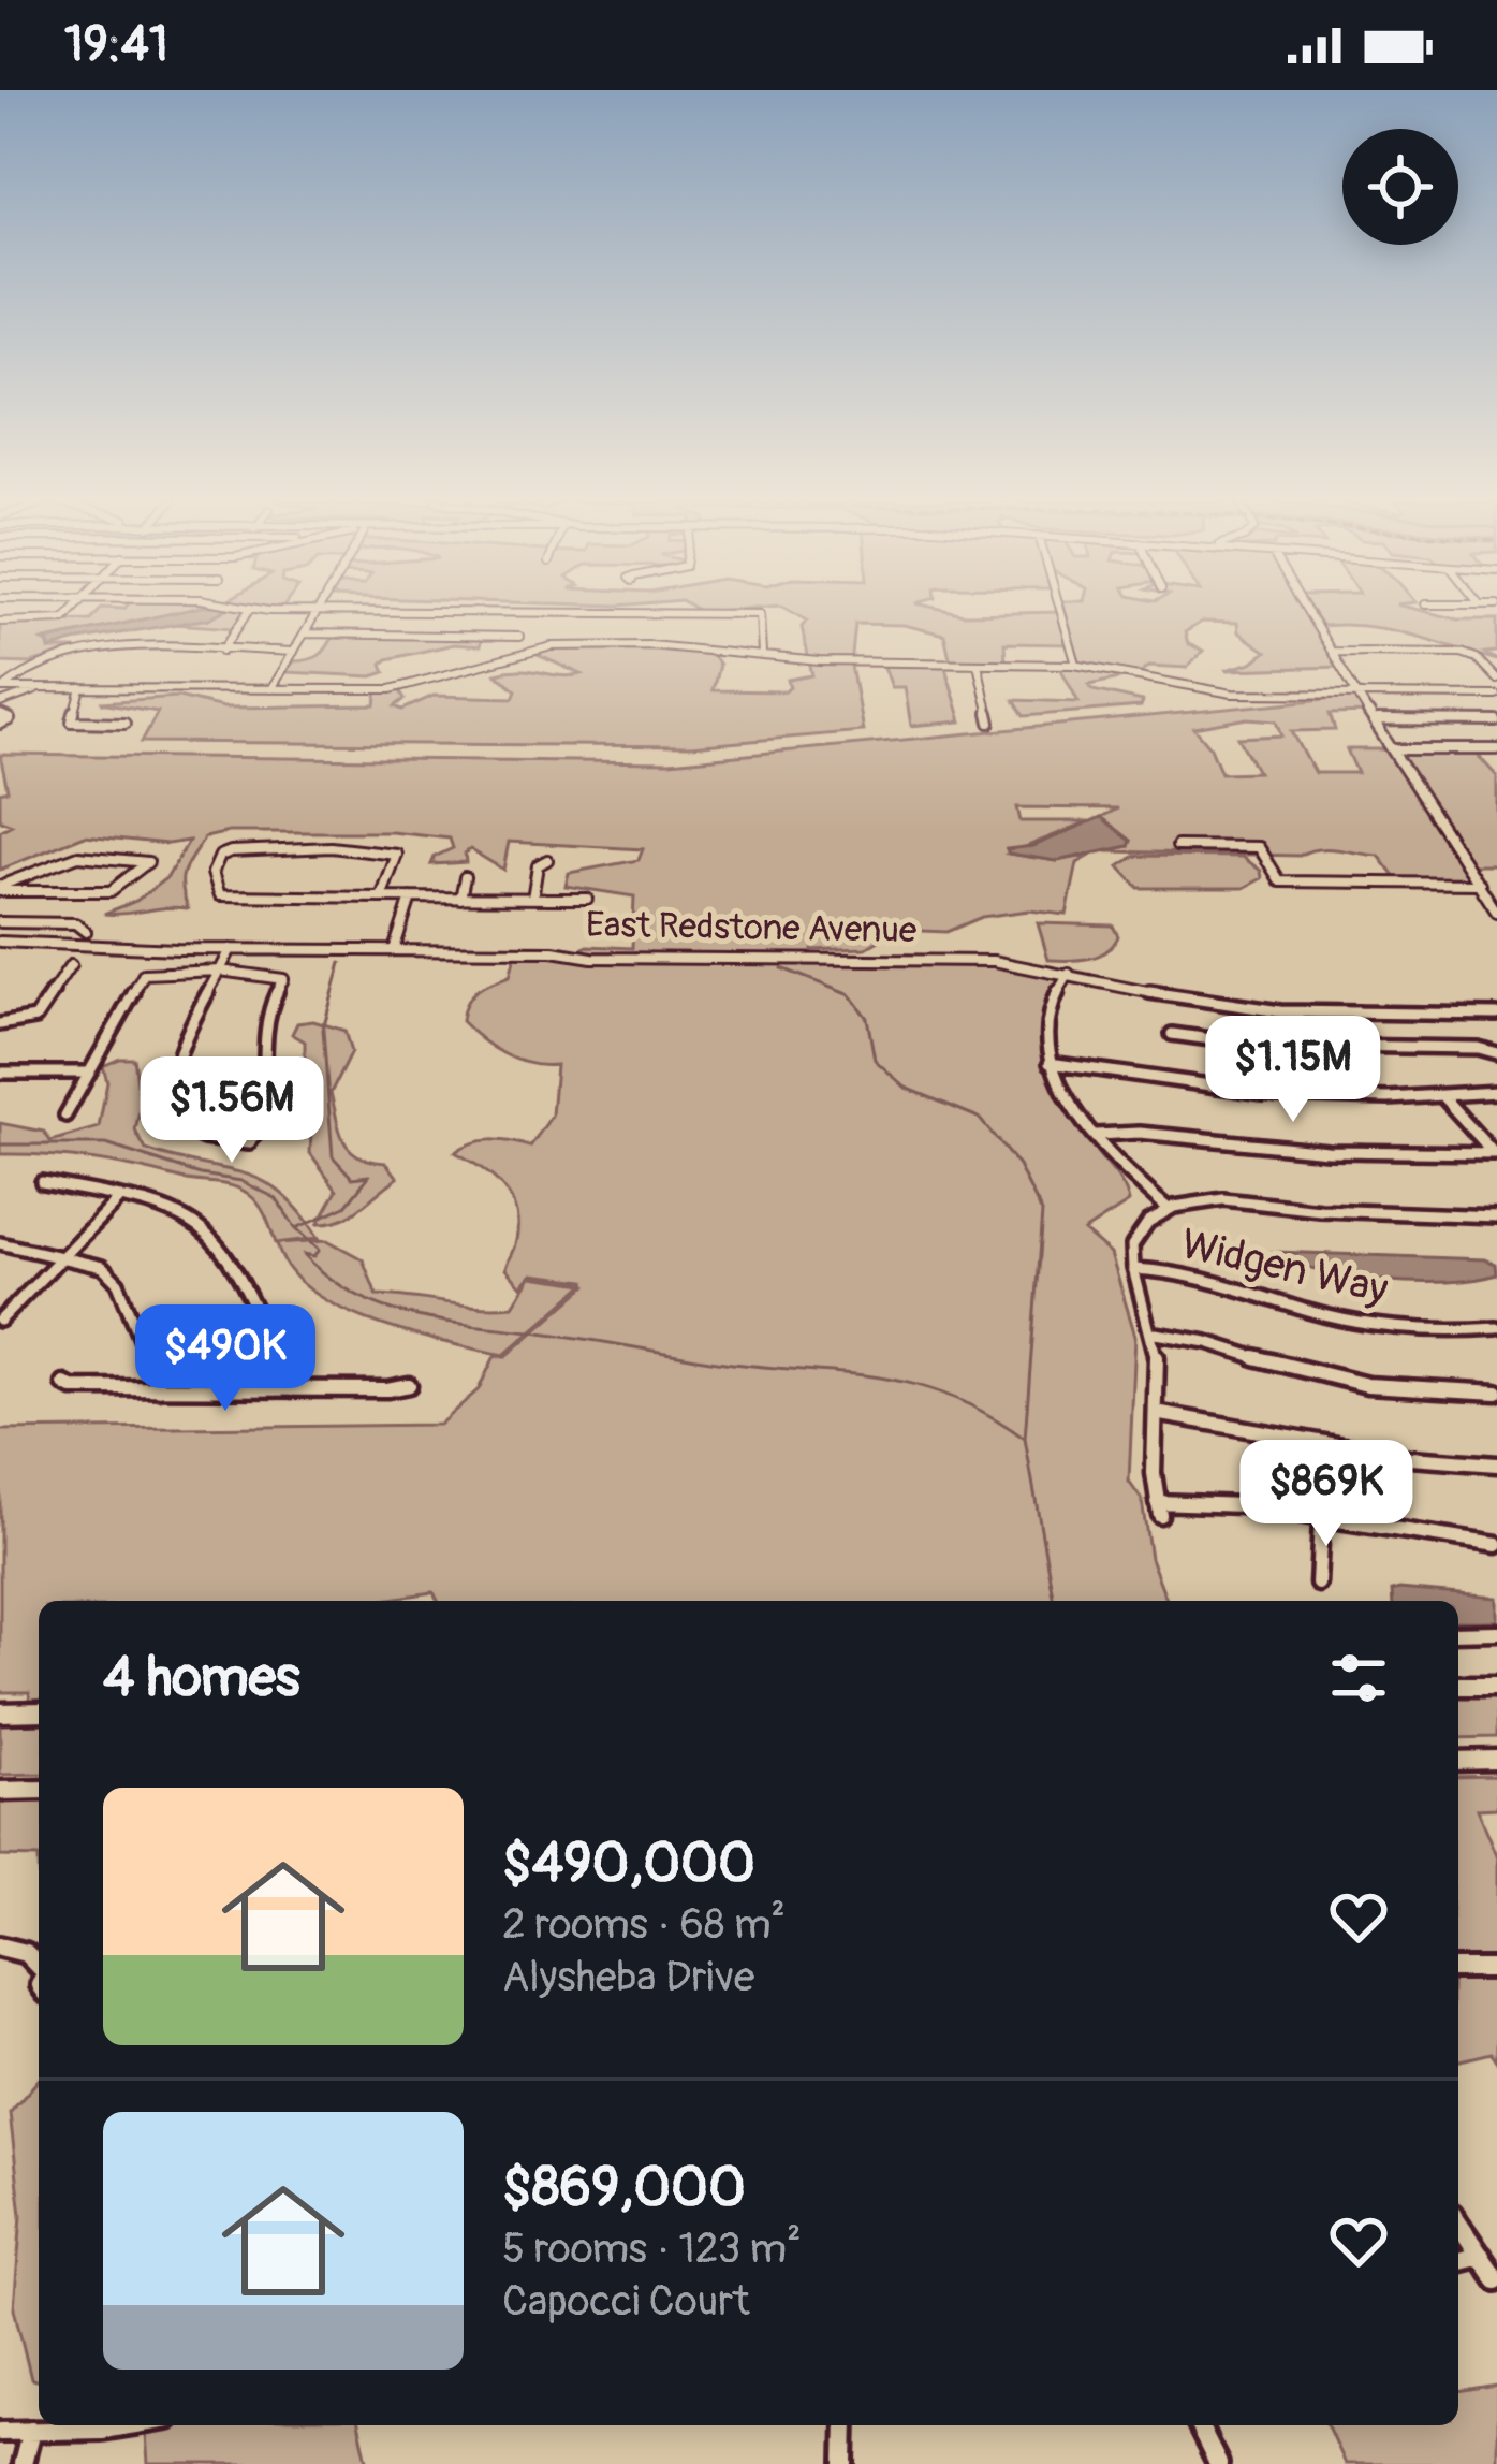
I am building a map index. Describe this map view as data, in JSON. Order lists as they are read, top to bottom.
{
  "streets": {
    "street": ["East Redstone Avenue", "Widgen Way"]
  },
  "page": {
    "status": "19:41",
    "price": [
      "$1.15M",
      "$1.56M",
      "$490K",
      "$869K"
    ],
    "heading": "4 homes",
    "list": [
      {
        "name": "$490,000",
        "note": "2 rooms · 68 m² · Alysheba Drive"
      },
      {
        "name": "$869,000",
        "note": "5 rooms · 123 m² · Capocci Court"
      }
    ]
  }
}
